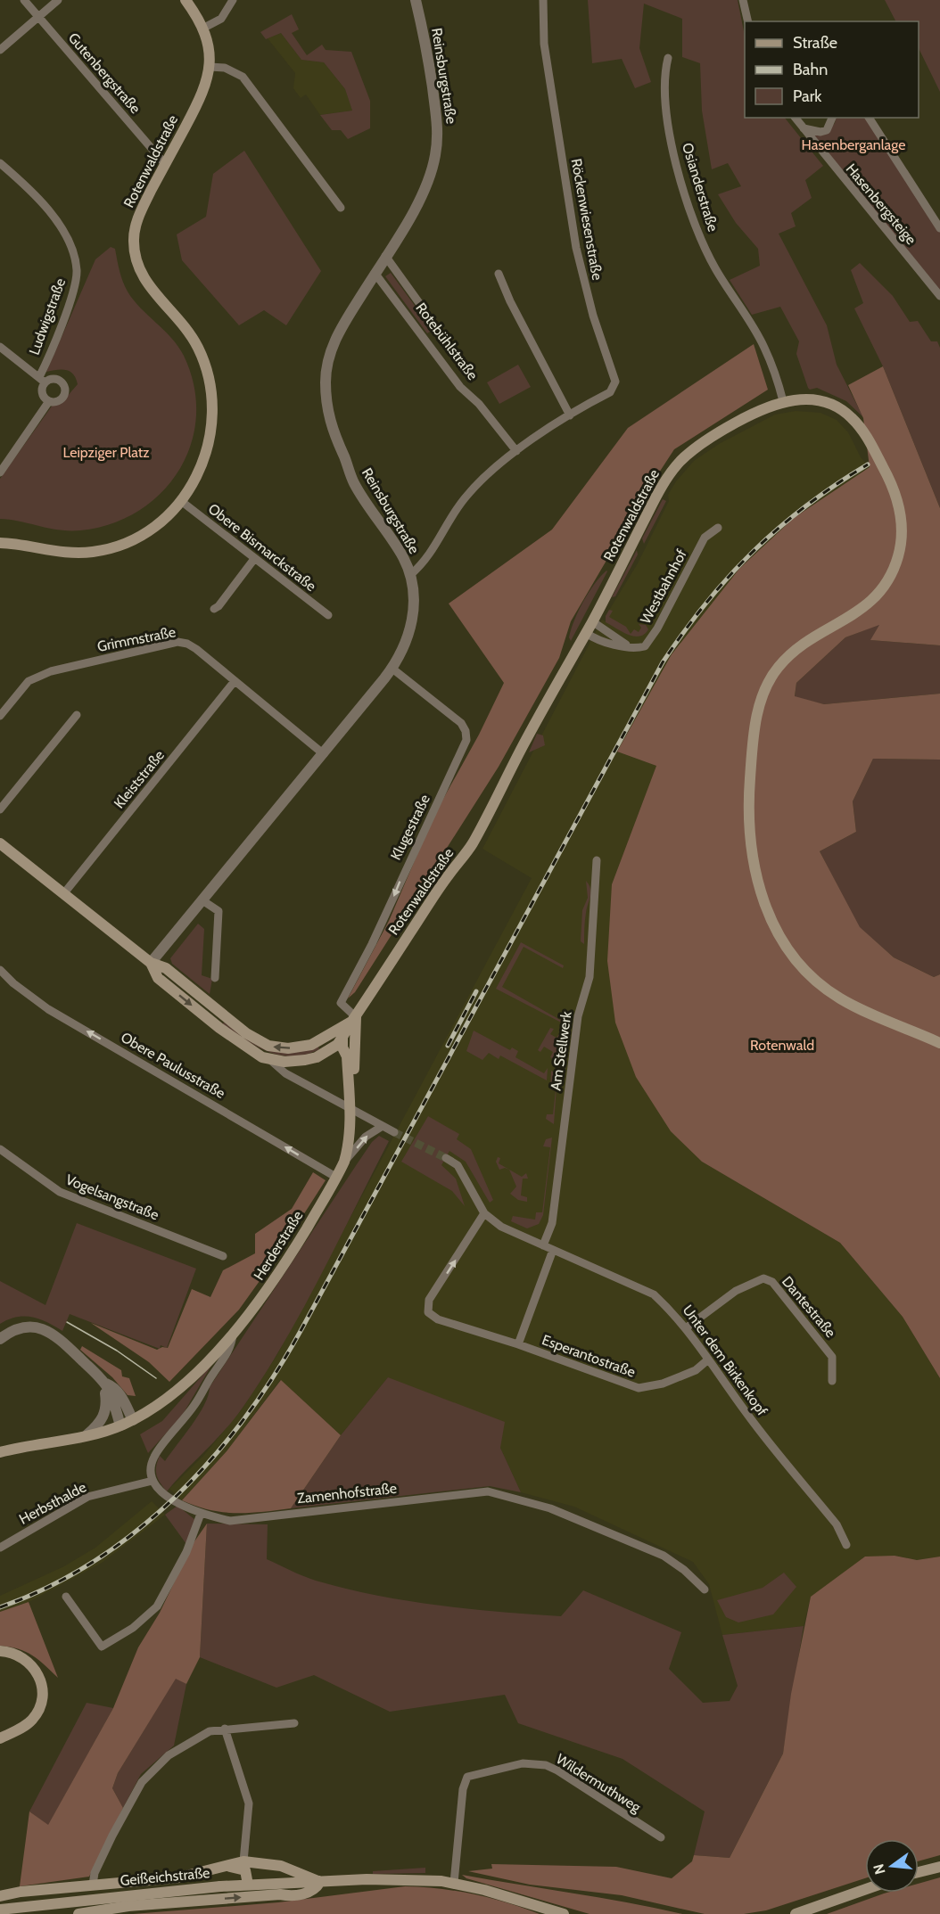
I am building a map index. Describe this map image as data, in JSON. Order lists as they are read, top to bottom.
{
  "streets": {
    "main road": ["Rotenwaldstraße", "Herderstraße", "Geißeichstraße"],
    "street": [
      "Gutenbergstraße",
      "Reinsburgstraße",
      "Osianderstraße",
      "Hasenbergsteige",
      "Röckenwiesenstraße",
      "Ludwigstraße",
      "Rotebühlstraße",
      "Obere Bismarckstraße",
      "Westbahnhof",
      "Grimmstraße",
      "Kleiststraße",
      "Klugestraße",
      "Am Stellwerk",
      "Obere Paulusstraße",
      "Vogelsangstraße",
      "Dantestraße",
      "Esperantostraße",
      "Unter dem Birkenkopf",
      "Zamenhofstraße",
      "Herbsthalde",
      "Wildermuthweg"
    ]
  },
  "crossings": [
    ["Gutenbergstraße", "Rotenwaldstraße"],
    ["Reinsburgstraße", "Rotenwaldstraße"],
    ["Reinsburgstraße", "Röckenwiesenstraße"],
    ["Reinsburgstraße", "Rotebühlstraße"],
    ["Reinsburgstraße", "Grimmstraße"],
    ["Reinsburgstraße", "Klugestraße"],
    ["Rotenwaldstraße", "Osianderstraße"],
    ["Rotenwaldstraße", "Obere Bismarckstraße"],
    ["Rotenwaldstraße", "Westbahnhof"],
    ["Rotenwaldstraße", "Kleiststraße"],
    ["Rotenwaldstraße", "Klugestraße"],
    ["Rotenwaldstraße", "Herderstraße"],
    ["Röckenwiesenstraße", "Rotebühlstraße"],
    ["Grimmstraße", "Kleiststraße"],
    ["Am Stellwerk", "Unter dem Birkenkopf"],
    ["Obere Paulusstraße", "Herderstraße"],
    ["Dantestraße", "Unter dem Birkenkopf"],
    ["Esperantostraße", "Unter dem Birkenkopf"],
    ["Zamenhofstraße", "Herbsthalde"],
    ["Wildermuthweg", "Geißeichstraße"]
  ],
  "one_way": ["Klugestraße", "Obere Paulusstraße"],
  "parks": ["Hasenberganlage", "Leipziger Platz", "Rotenwald"],
  "legend": ["Straße", "Bahn", "Park"],
  "north": "left"
}
